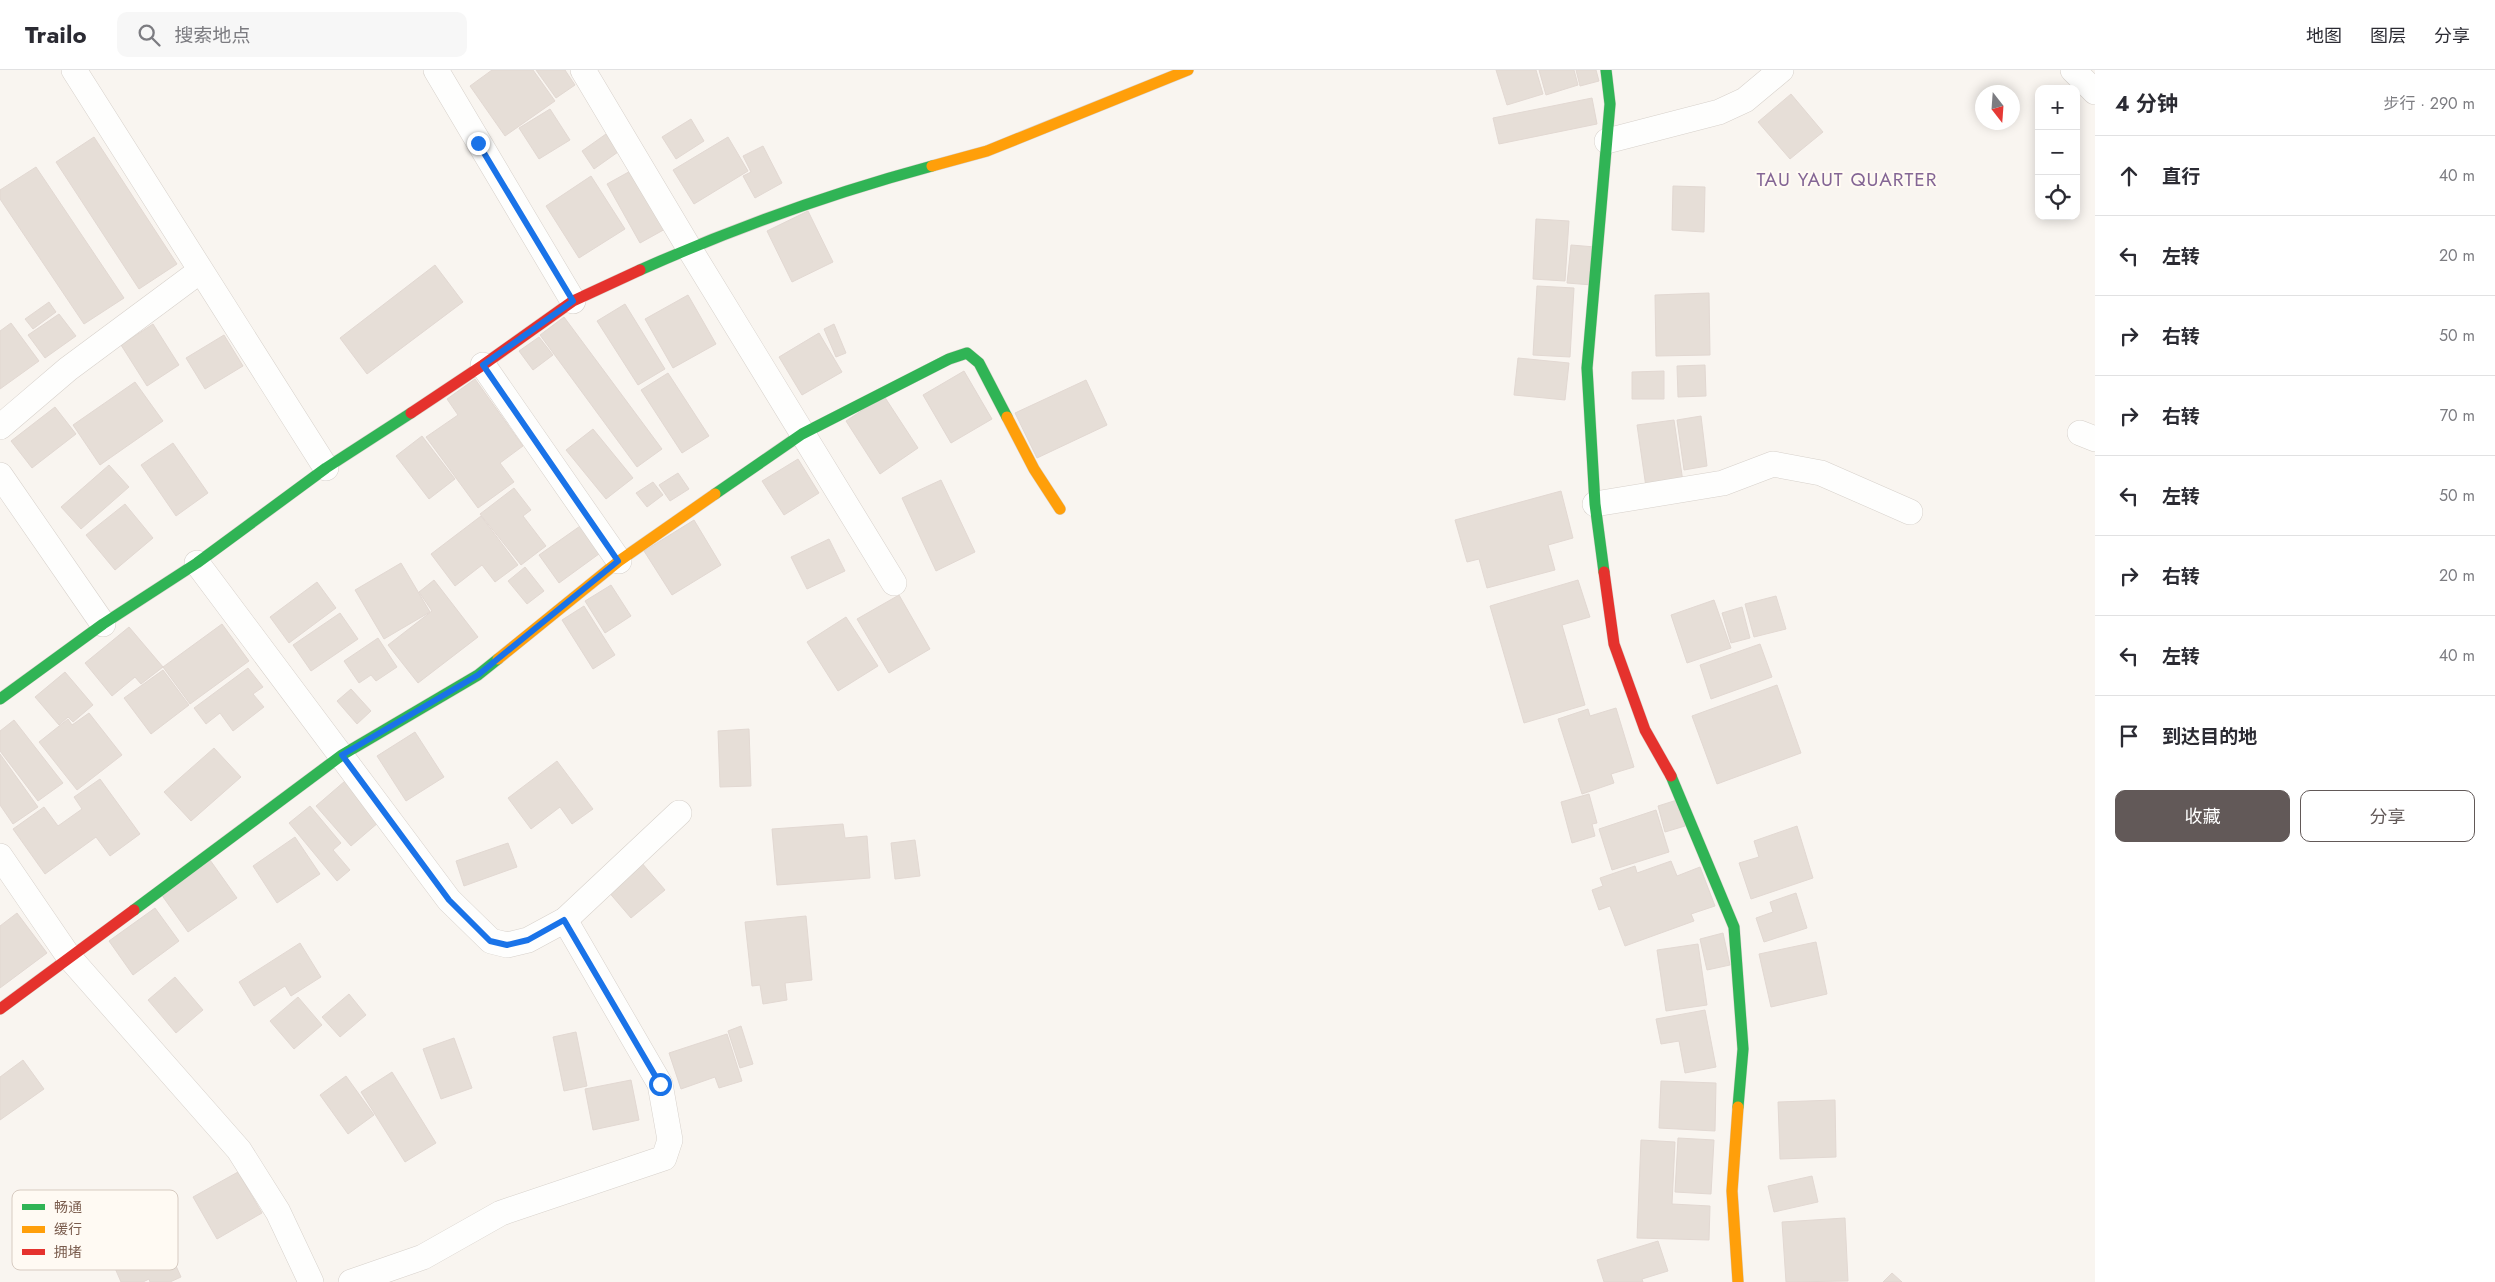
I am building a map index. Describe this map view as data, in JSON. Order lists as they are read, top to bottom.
{
  "districts": ["TAU YAUT QUARTER"],
  "legend": ["畅通", "缓行", "拥堵"],
  "north": "bottom",
  "page": {
    "header": "Trailo",
    "search": "搜索地点",
    "nav": ["地图", "图层", "分享"],
    "heading": ["4 分钟", "步行 · 290 m"],
    "map_buttons": ["+", "−"],
    "list": [
      ["直行", "40 m"],
      ["左转", "20 m"],
      ["右转", "50 m"],
      ["右转", "70 m"],
      ["左转", "50 m"],
      ["右转", "20 m"],
      ["左转", "40 m"],
      "到达目的地"
    ],
    "buttons": ["收藏", "分享"]
  }
}
